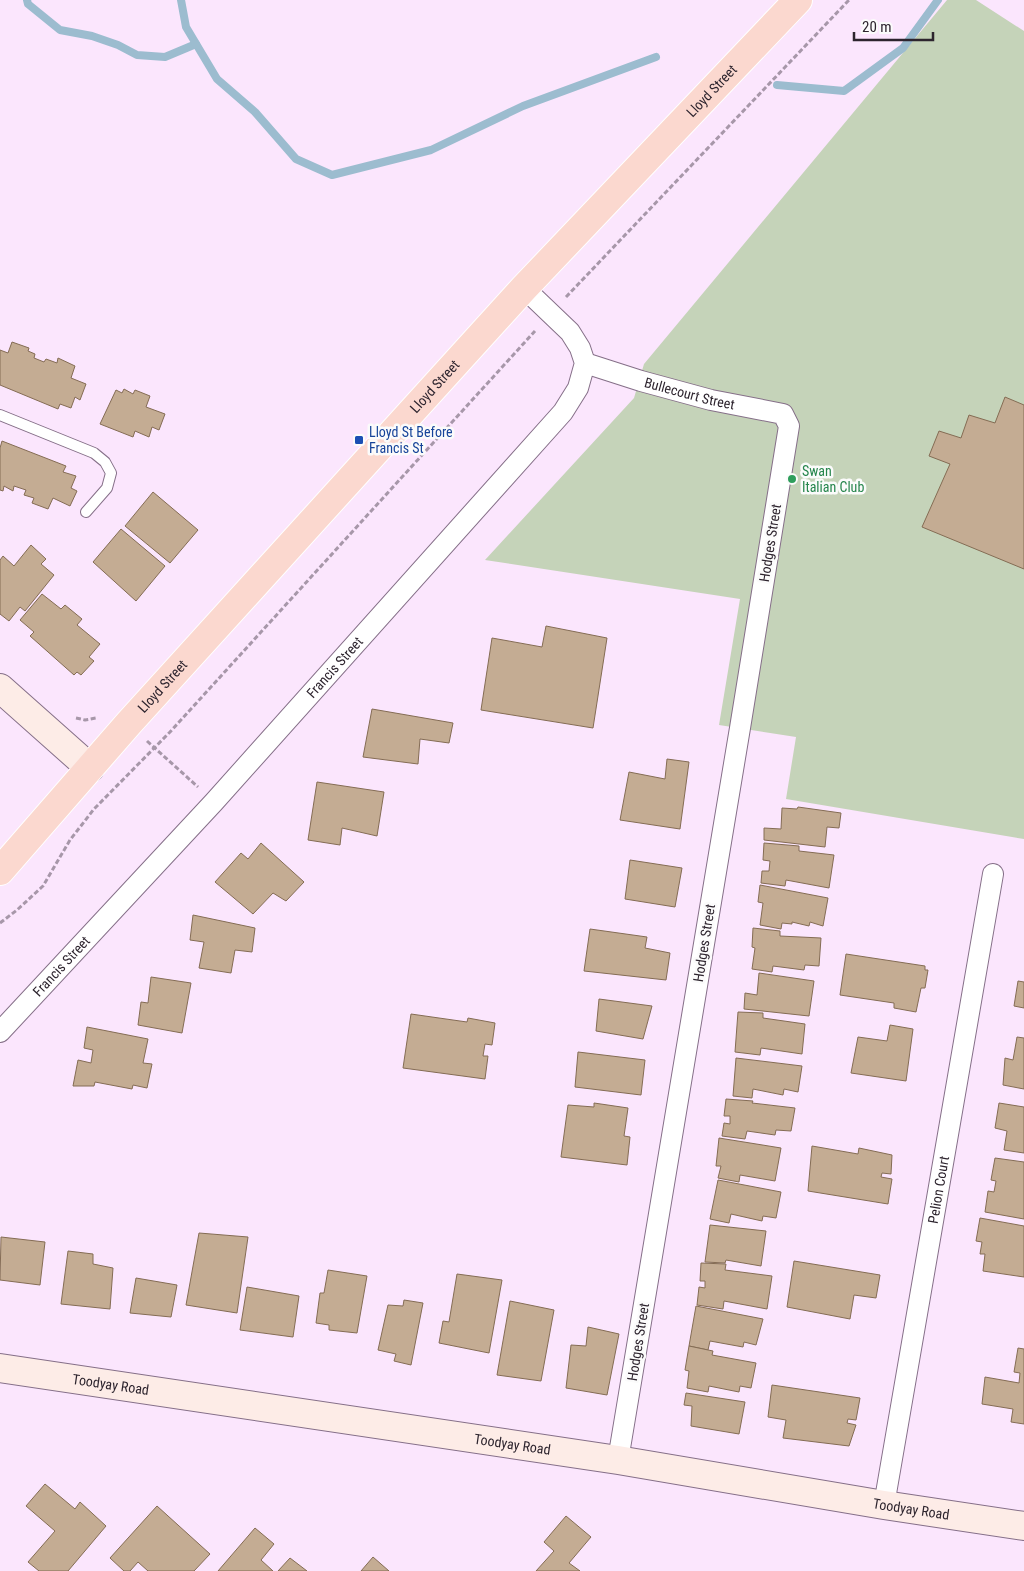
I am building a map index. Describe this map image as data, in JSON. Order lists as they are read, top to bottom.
{
  "streets": {
    "main road": ["Lloyd Street", "Toodyay Road"],
    "street": [
      "Bullecourt Street",
      "Hodges Street",
      "Francis Street",
      "Pelion Court"
    ]
  },
  "crossings": [
    ["Bullecourt Street", "Hodges Street"],
    ["Bullecourt Street", "Francis Street"],
    ["Hodges Street", "Toodyay Road"],
    ["Pelion Court", "Toodyay Road"]
  ],
  "places": {
    "transit": ["Lloyd St Before Francis St"],
    "other": ["Swan Italian Club"]
  },
  "scale_bar": "20 m"
}
